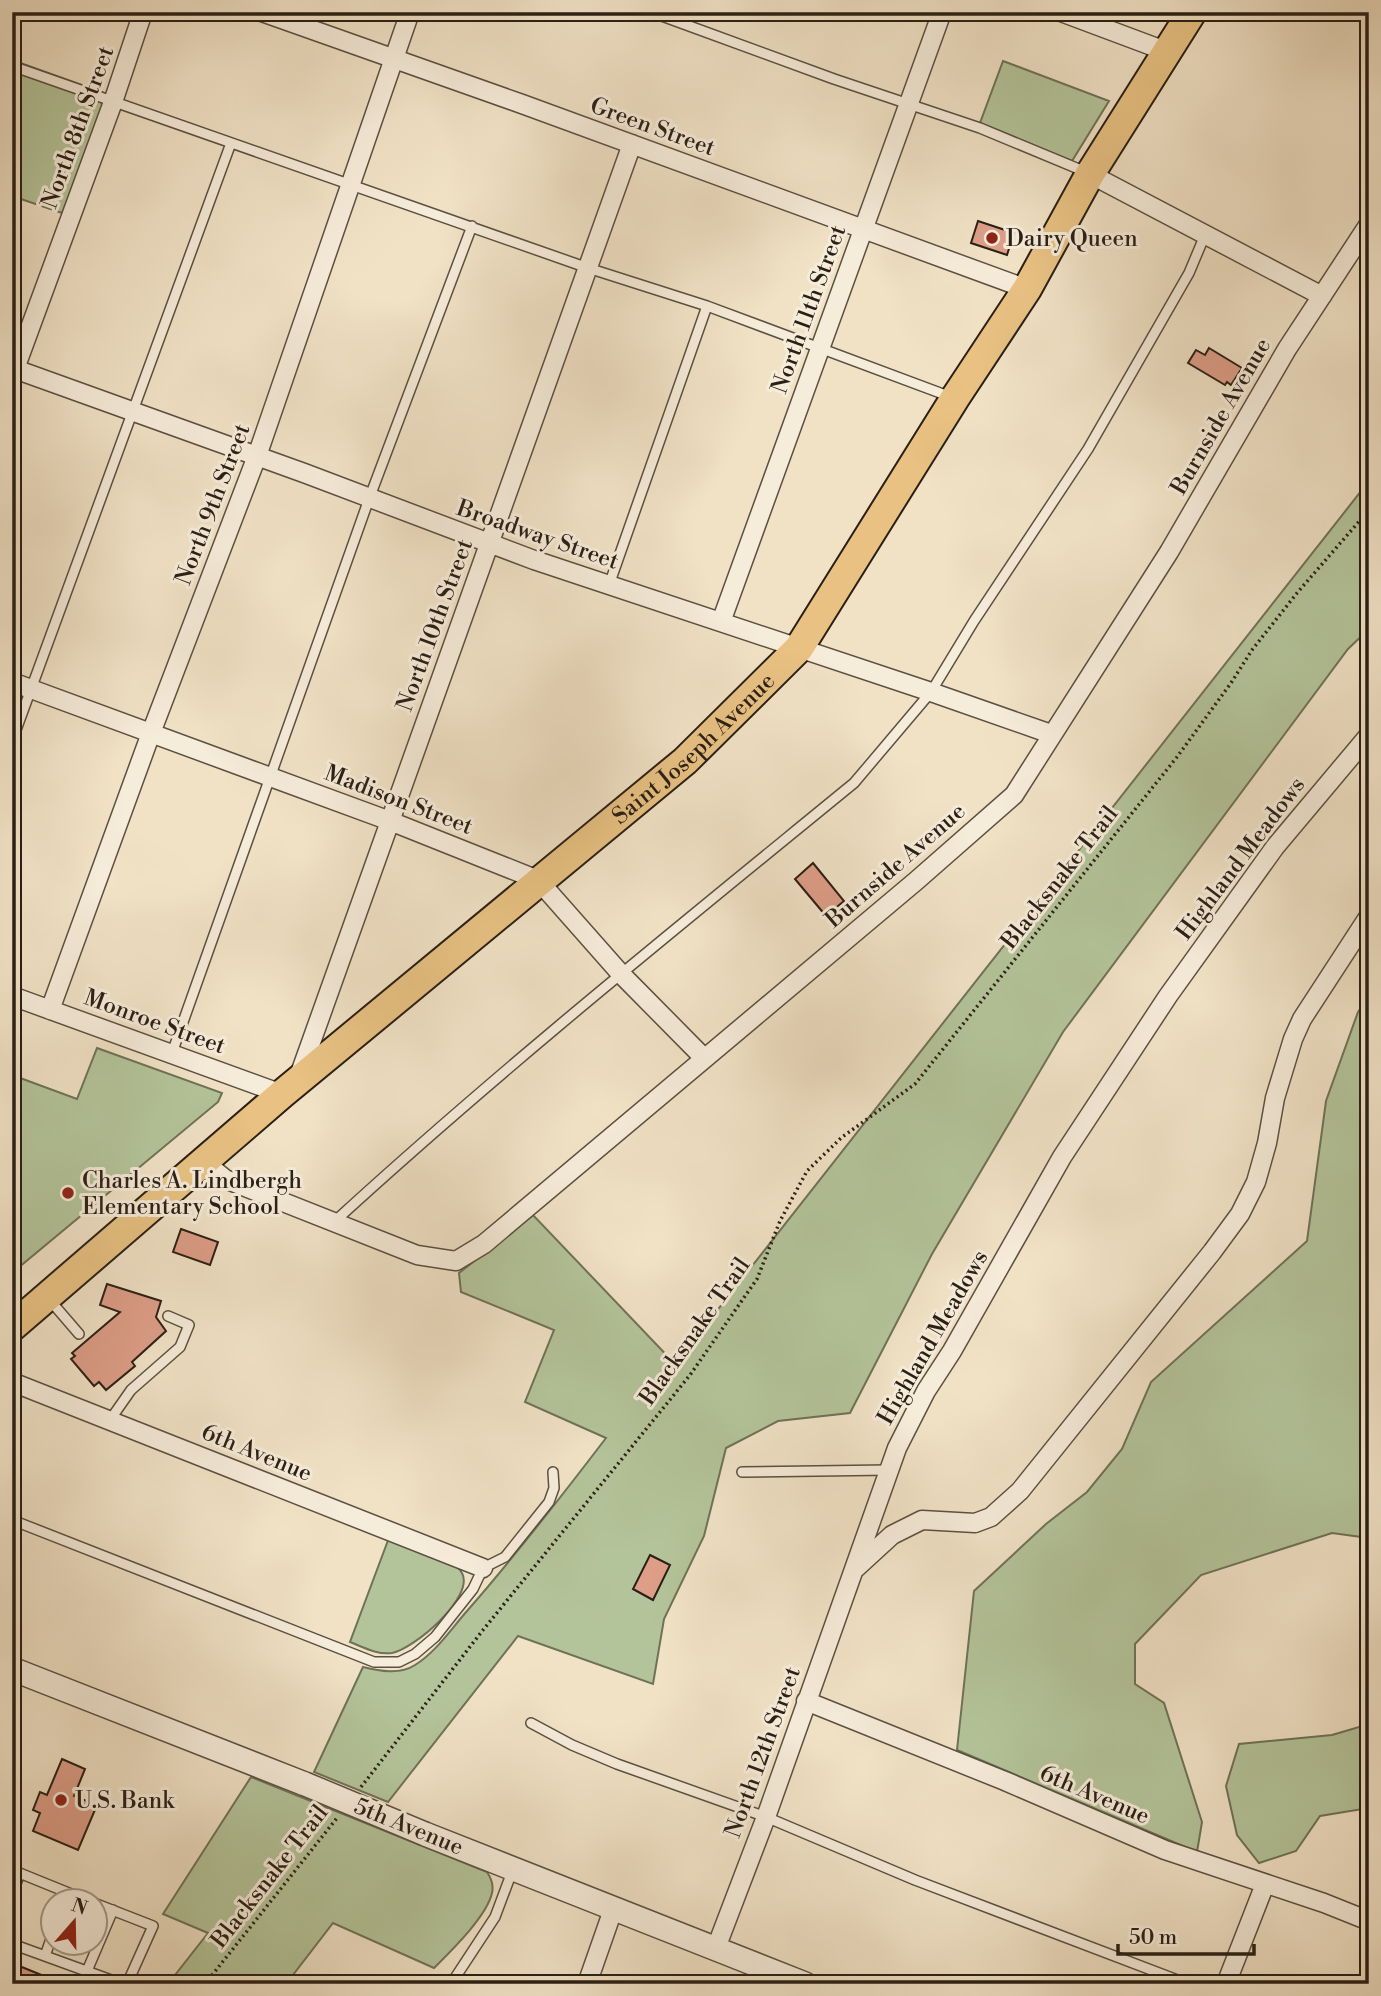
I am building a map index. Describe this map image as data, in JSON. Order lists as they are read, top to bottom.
{
  "streets": {
    "main road": ["Saint Joseph Avenue"],
    "street": [
      "Green Street",
      "North 8th Street",
      "North 11th Street",
      "Burnside Avenue",
      "North 9th Street",
      "Broadway Street",
      "North 10th Street",
      "Madison Street",
      "Highland Meadows",
      "Monroe Street",
      "6th Avenue",
      "North 12th Street",
      "5th Avenue"
    ],
    "path": ["Blacksnake Trail"]
  },
  "crossings": [
    ["Green Street", "North 11th Street"],
    ["Green Street", "North 9th Street"],
    ["Green Street", "North 10th Street"],
    ["Green Street", "Saint Joseph Avenue"],
    ["North 8th Street", "Broadway Street"],
    ["North 11th Street", "Broadway Street"],
    ["Burnside Avenue", "Broadway Street"],
    ["Burnside Avenue", "Saint Joseph Avenue"],
    ["Burnside Avenue", "Madison Street"],
    ["North 9th Street", "Broadway Street"],
    ["North 9th Street", "Madison Street"],
    ["North 9th Street", "Monroe Street"],
    ["Broadway Street", "North 10th Street"],
    ["Broadway Street", "Saint Joseph Avenue"],
    ["North 10th Street", "Saint Joseph Avenue"],
    ["North 10th Street", "Madison Street"],
    ["North 10th Street", "Monroe Street"],
    ["Saint Joseph Avenue", "Madison Street"],
    ["Saint Joseph Avenue", "Monroe Street"],
    ["Highland Meadows", "North 12th Street"],
    ["6th Avenue", "North 12th Street"],
    ["North 12th Street", "5th Avenue"]
  ],
  "places": ["Dairy Queen", "Charles A. Lindbergh Elementary School", "U.S. Bank"],
  "scale_bar": "50 m",
  "north": "top"
}
